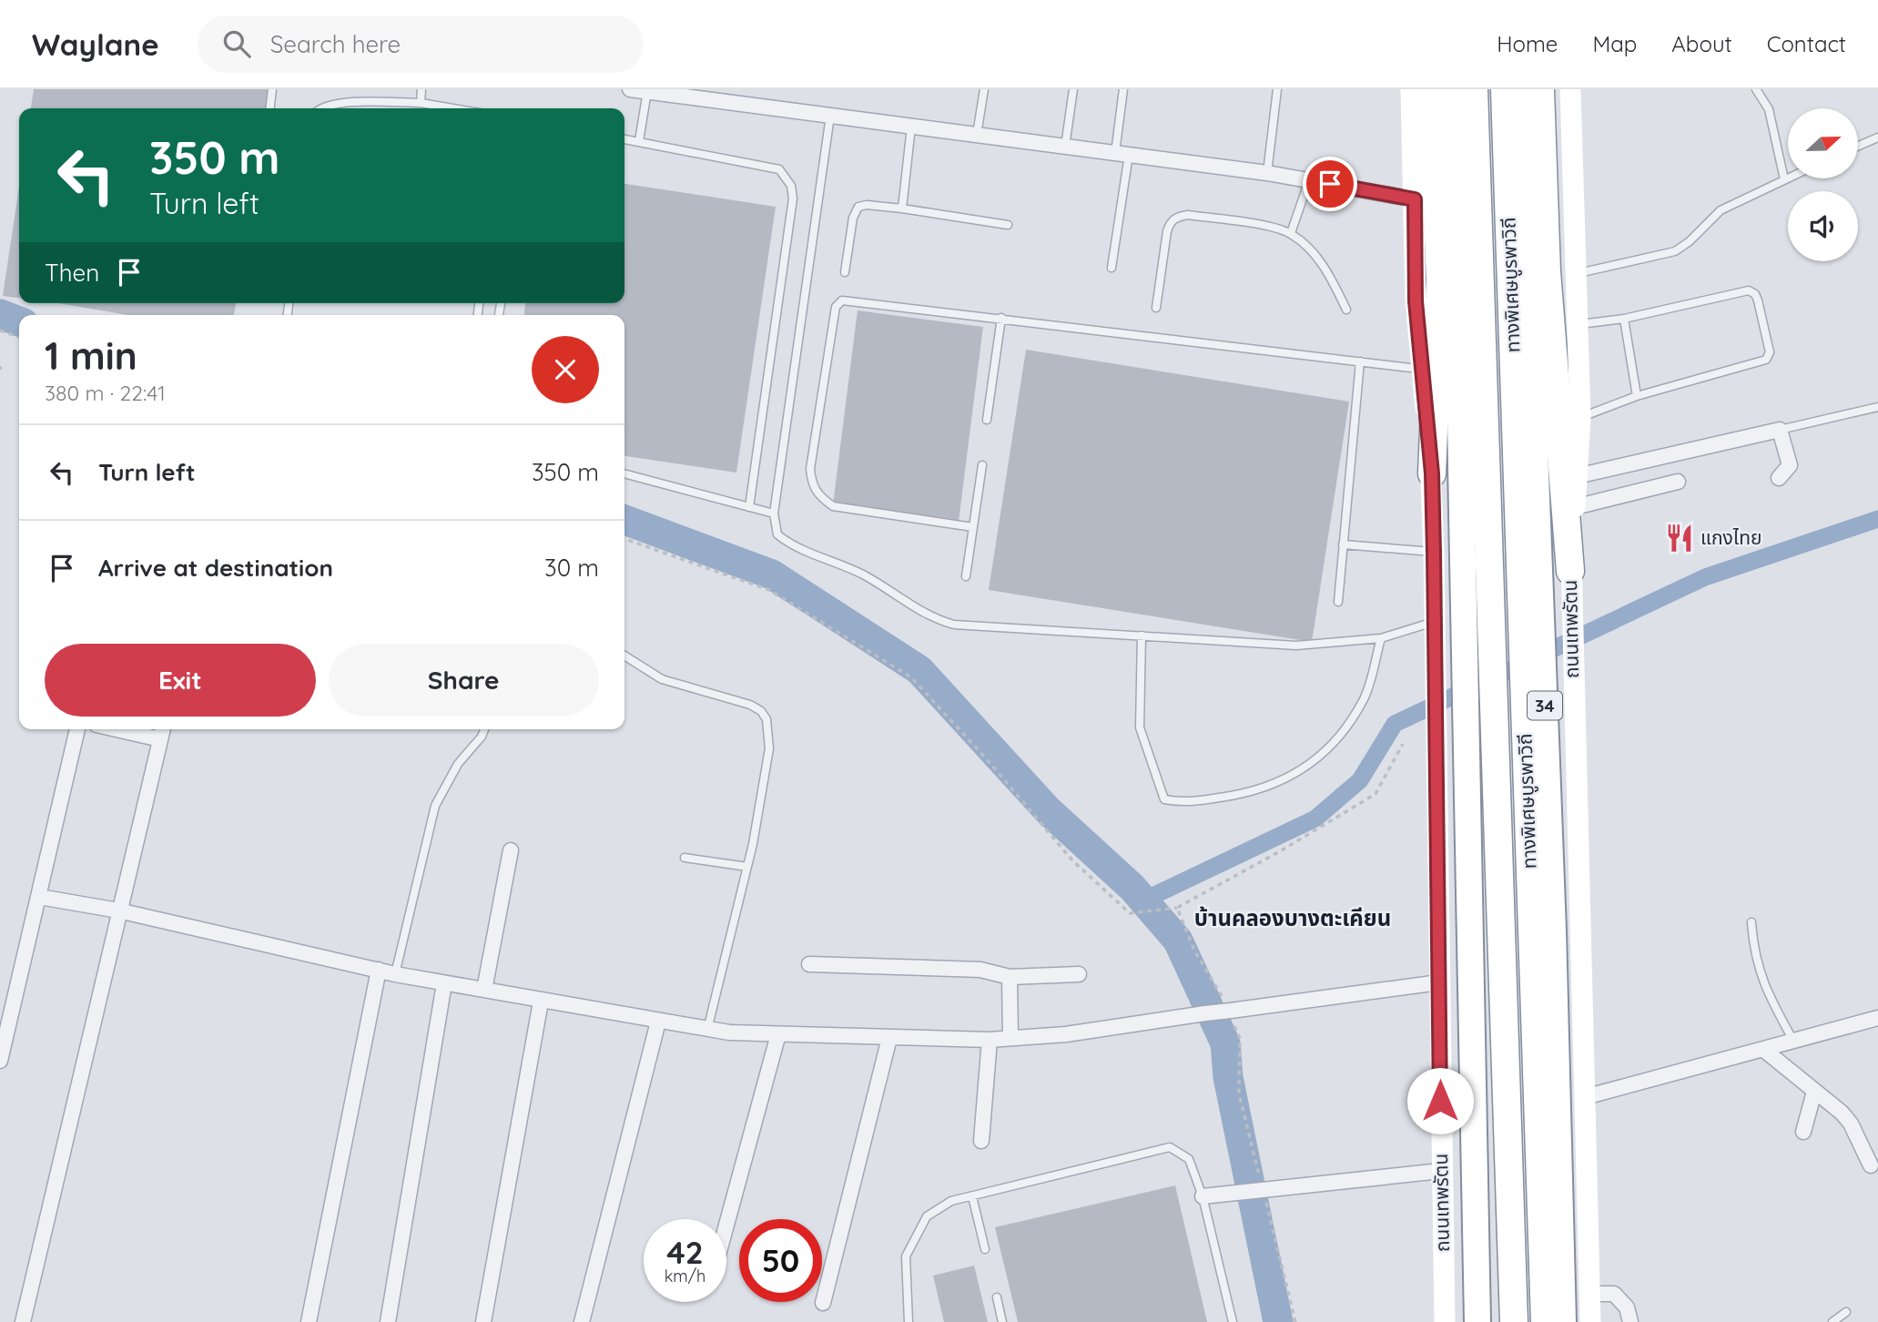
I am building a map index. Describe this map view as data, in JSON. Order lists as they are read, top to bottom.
{
  "streets": {
    "highway": ["ทางพิเศษบูรพาวิถี", "ถนนเทพรัตน", "34"]
  },
  "districts": ["บ้านคลองบางตะเคียน"],
  "places": {
    "restaurant": ["แกงไทย"]
  },
  "north": "right",
  "page": {
    "header": "Waylane",
    "search": "Search here",
    "nav": [
      "Home",
      "Map",
      "About",
      "Contact"
    ],
    "turn": ["350 m", "Turn left"],
    "then": "Then",
    "heading": ["1 min", "380 m · 22:41"],
    "list": [
      {
        "name": "Turn left",
        "value": "350 m"
      },
      {
        "name": "Arrive at destination",
        "value": "30 m"
      }
    ],
    "buttons": ["Exit", "Share"],
    "speed": "42 km/h",
    "limit": "50"
  }
}
